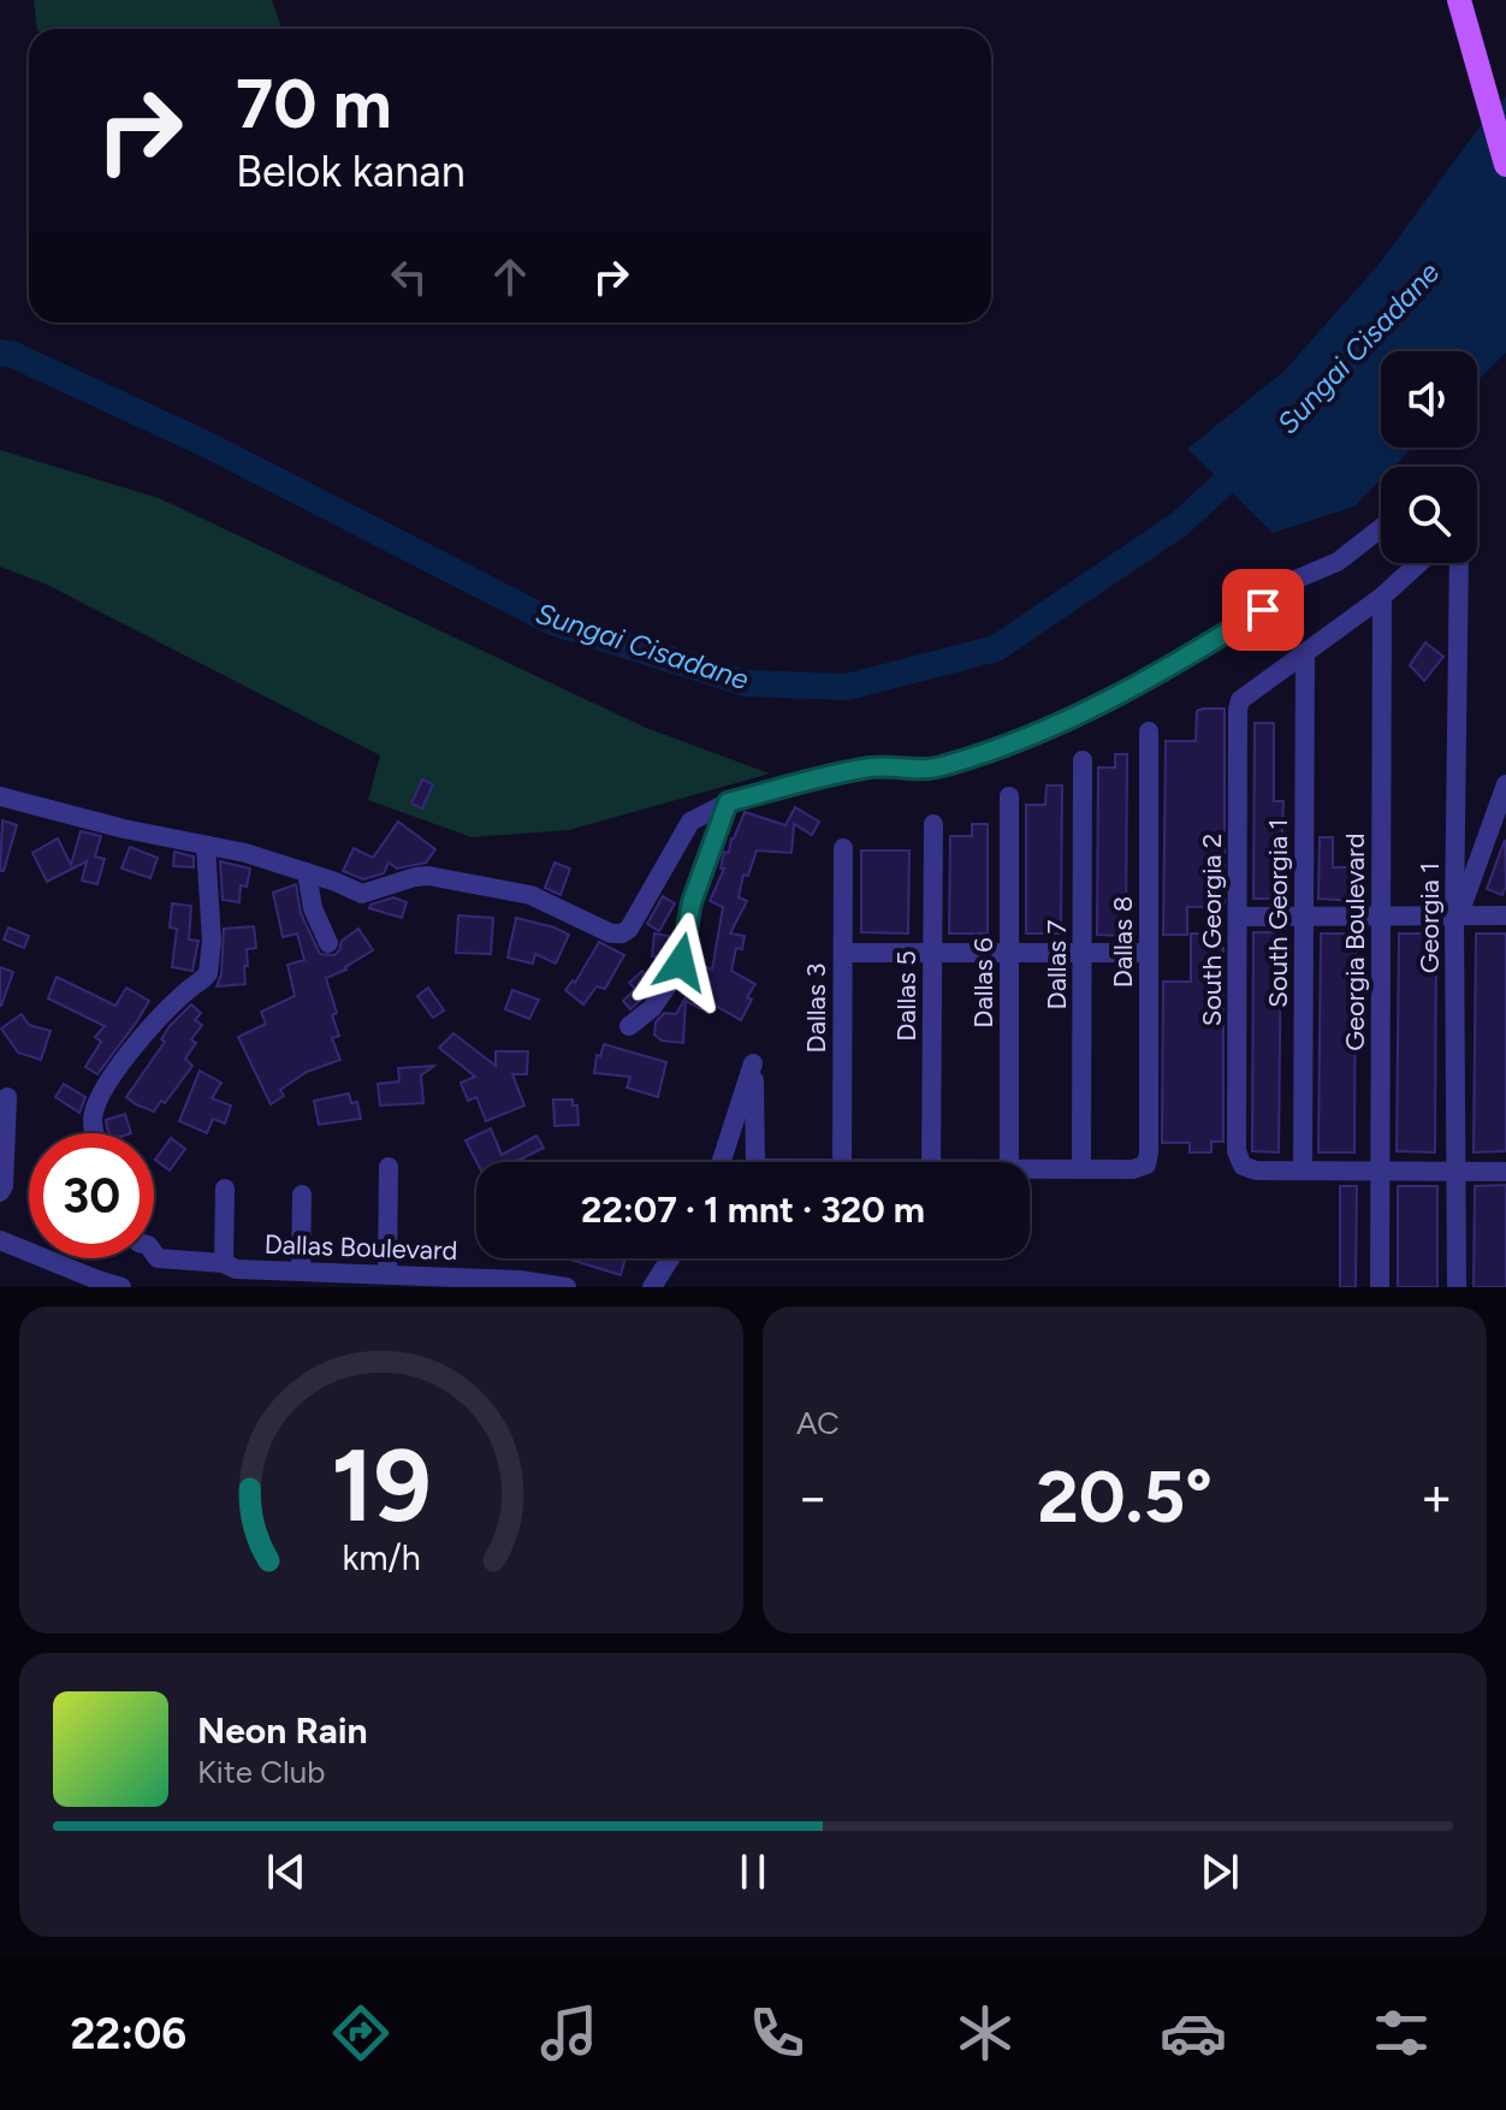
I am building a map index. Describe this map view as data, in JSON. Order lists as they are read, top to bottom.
{
  "streets": {
    "street": [
      "South Georgia 1",
      "Georgia 1",
      "South Georgia 2",
      "Dallas 8",
      "Georgia Boulevard",
      "Dallas 7",
      "Dallas 6",
      "Dallas 5",
      "Dallas 3",
      "Dallas Boulevard"
    ]
  },
  "crossings": [
    ["South Georgia 1", "South Georgia 2"],
    ["Dallas 8", "Dallas 7"]
  ],
  "water": ["Sungai Cisadane"],
  "page": {
    "turn": ["70 m", "Belok kanan"],
    "limit": "30",
    "trip": "22:07 · 1 mnt · 320 m",
    "tile": "AC",
    "heat": ["−", "20.5°", "+"],
    "song": ["Neon Rain", "Kite Club"],
    "tabs": "22:06",
    "gauge": ["19", "km/h"]
  }
}
